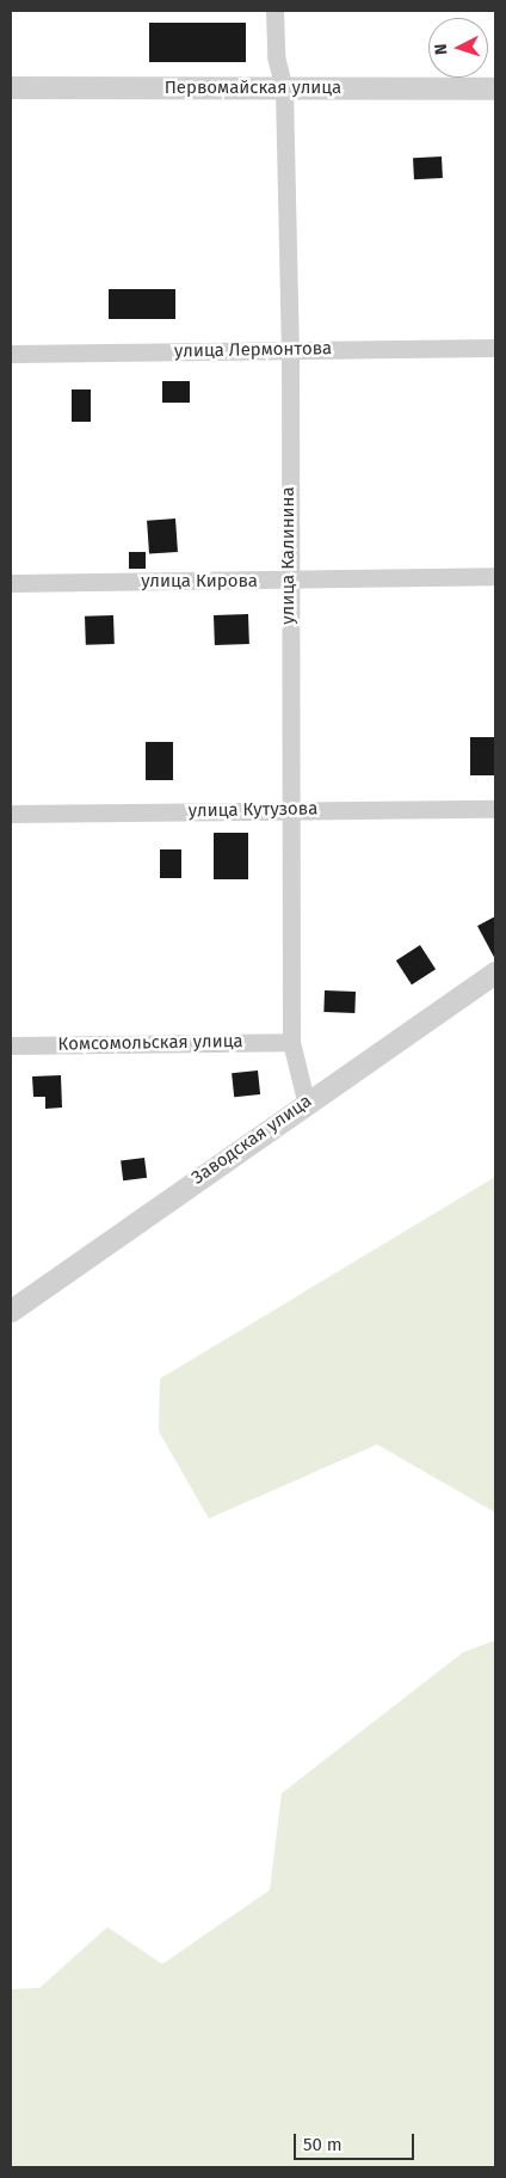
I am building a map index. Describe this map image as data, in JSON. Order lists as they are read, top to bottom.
{
  "streets": {
    "street": [
      "Первомайская улица",
      "улица Лермонтова",
      "улица Калинина",
      "улица Кирова",
      "улица Кутузова",
      "Комсомольская улица",
      "Заводская улица"
    ]
  },
  "crossings": [
    ["Первомайская улица", "улица Калинина"],
    ["улица Лермонтова", "улица Калинина"],
    ["улица Калинина", "улица Кирова"],
    ["улица Калинина", "улица Кутузова"],
    ["улица Калинина", "Комсомольская улица"],
    ["улица Калинина", "Заводская улица"]
  ],
  "scale_bar": "50 m",
  "north": "left"
}
